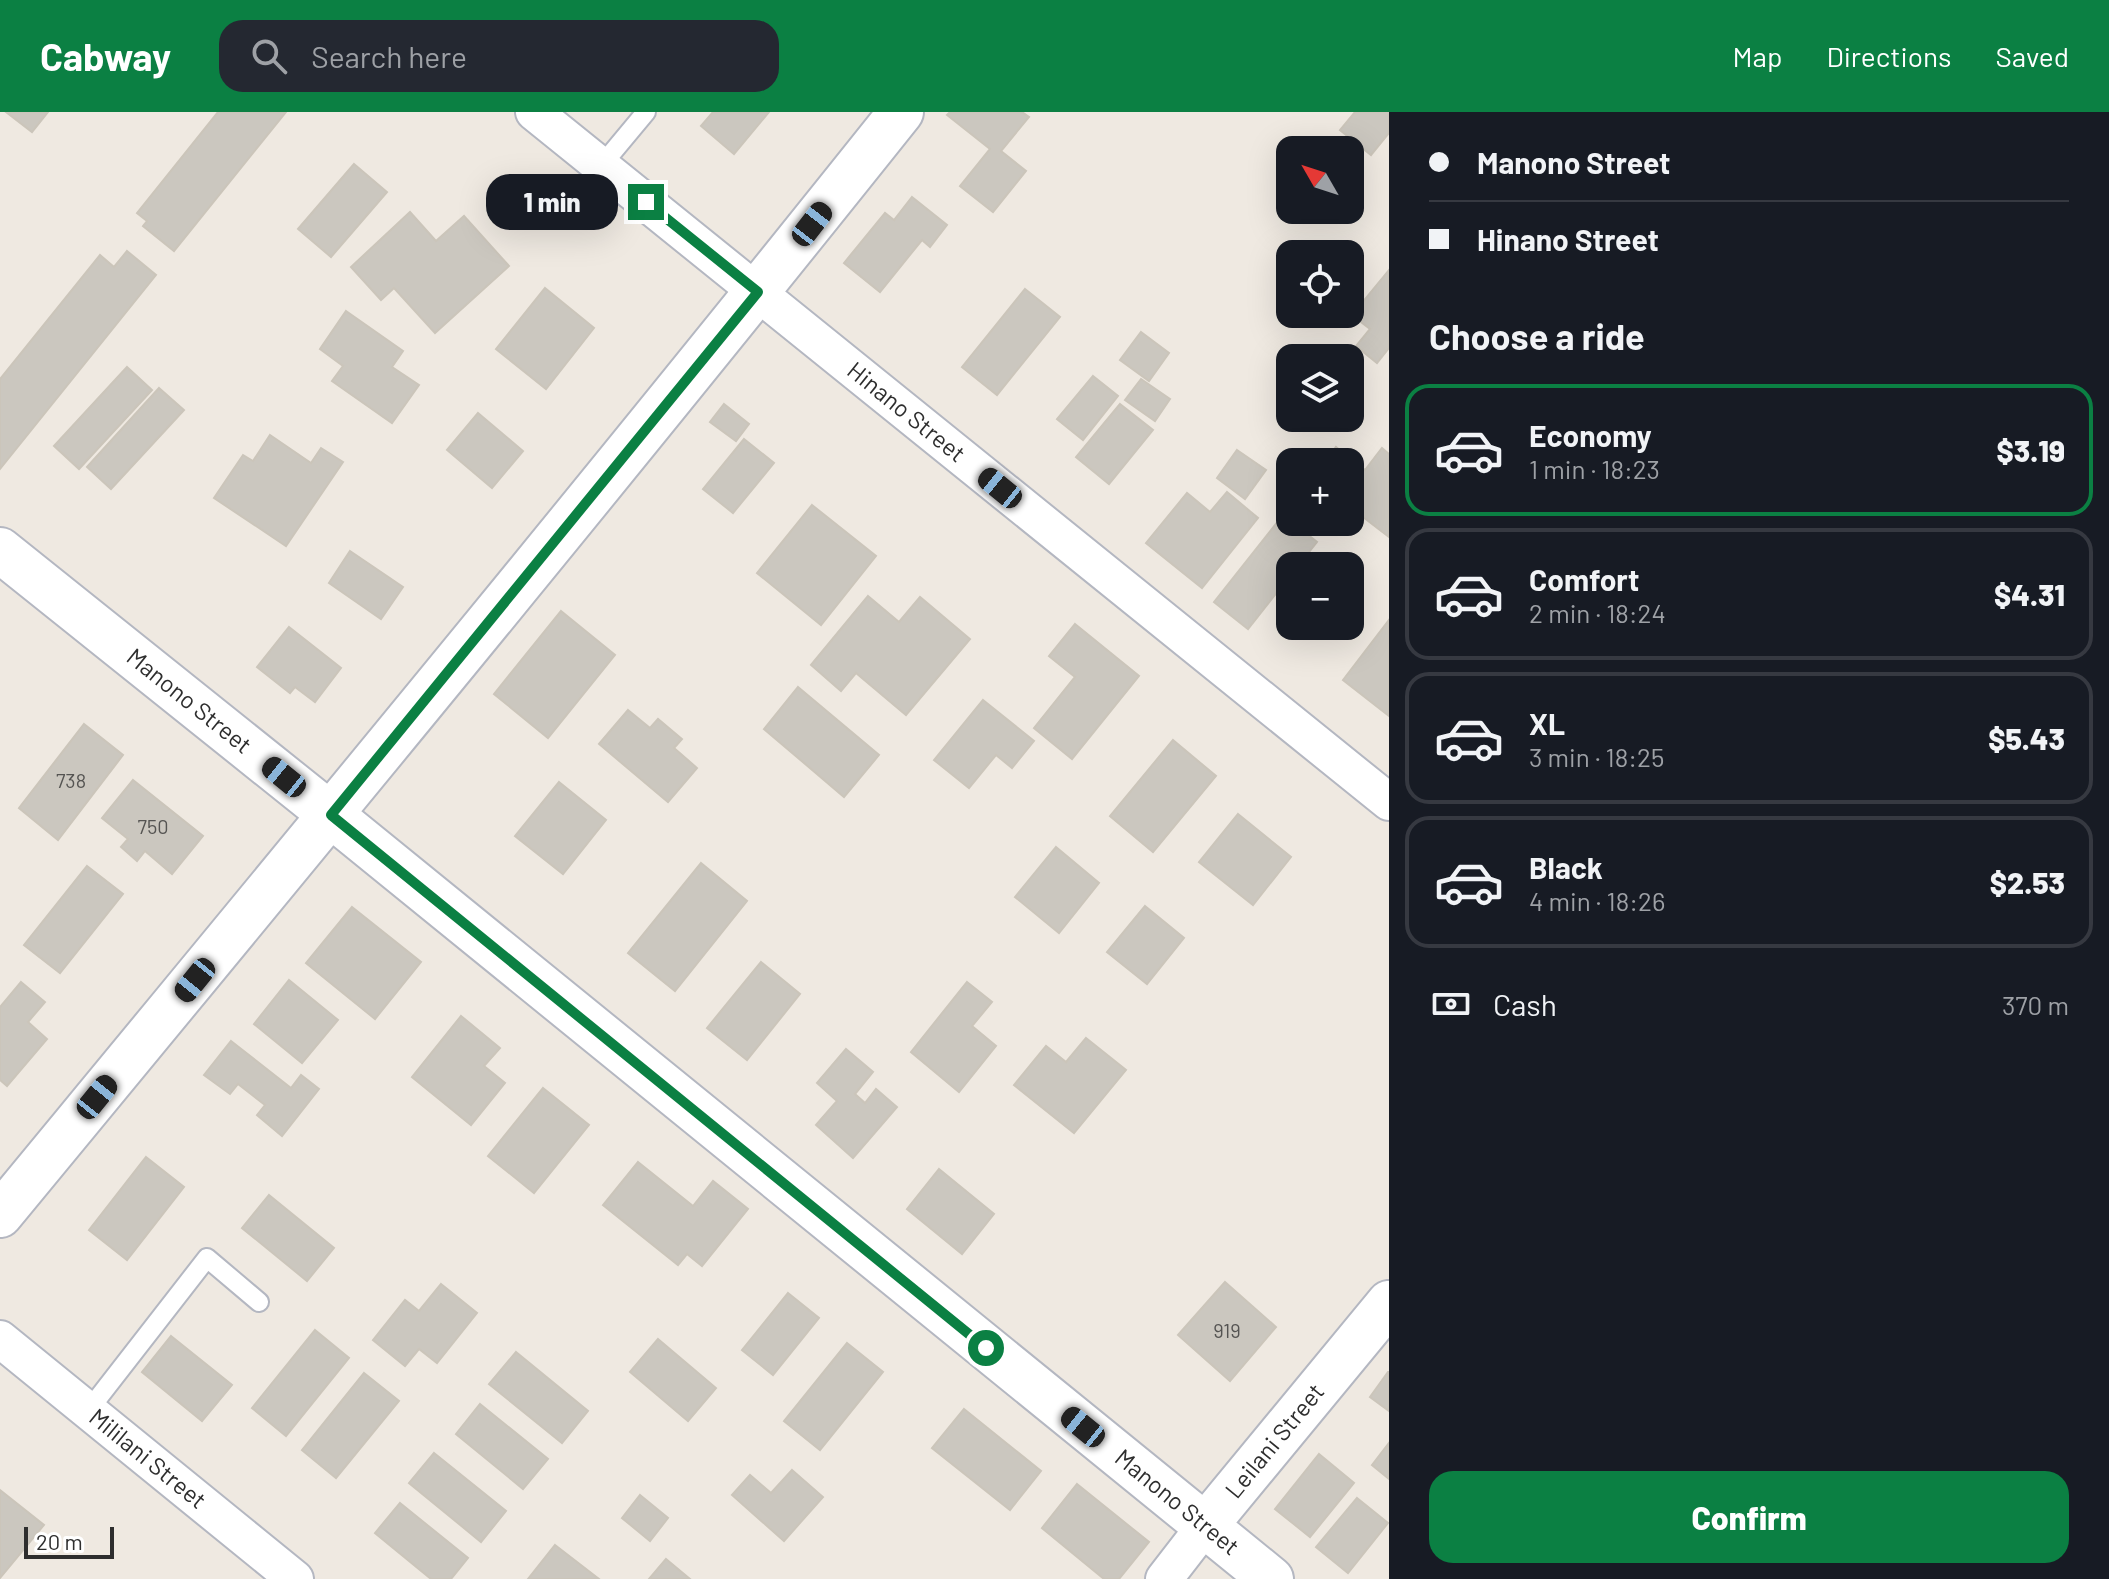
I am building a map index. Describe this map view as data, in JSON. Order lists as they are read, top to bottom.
{
  "streets": {
    "street": [
      "Hinano Street",
      "Manono Street",
      "Leilani Street",
      "Mililani Street"
    ]
  },
  "crossings": [
    ["Manono Street", "Leilani Street"]
  ],
  "house_numbers": ["738", "750", "919"],
  "scale_bar": "20 m",
  "north": "top left",
  "page": {
    "header": "Cabway",
    "search": "Search here",
    "nav": ["Map", "Directions", "Saved"],
    "banner": ["Manono Street", "Hinano Street"],
    "map_buttons": ["+", "−"],
    "bubble": "1 min",
    "heading": "Choose a ride",
    "list": [
      {
        "name": "Economy",
        "note": "1 min · 18:23",
        "value": "$3.19"
      },
      {
        "name": "Comfort",
        "note": "2 min · 18:24",
        "value": "$4.31"
      },
      {
        "name": "XL",
        "note": "3 min · 18:25",
        "value": "$5.43"
      },
      {
        "name": "Black",
        "note": "4 min · 18:26",
        "value": "$2.53"
      }
    ],
    "pay": ["Cash", "370 m"],
    "buttons": "Confirm",
    "scale": "20 m"
  }
}
